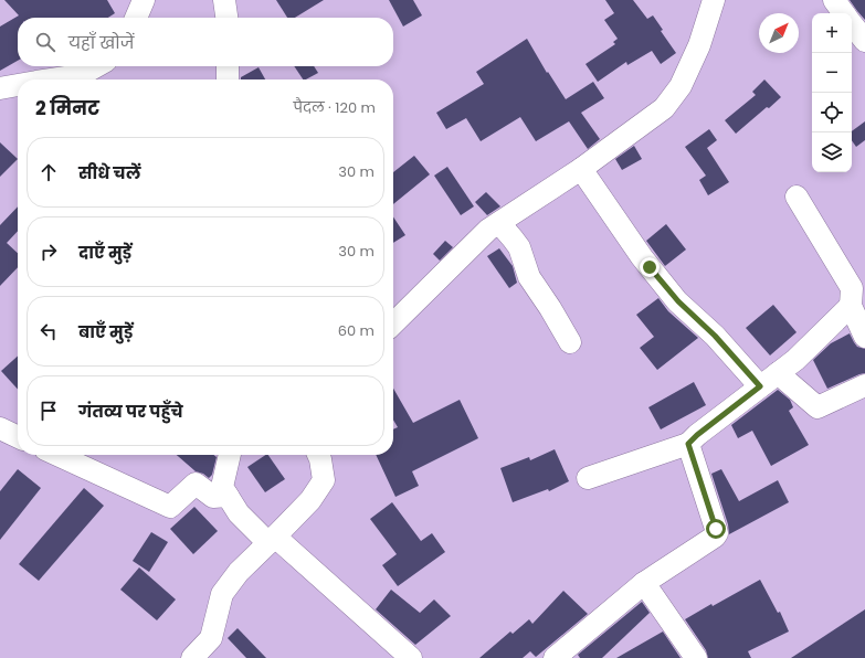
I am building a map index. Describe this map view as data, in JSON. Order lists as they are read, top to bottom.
{
  "north": "top right",
  "page": {
    "map_buttons": ["+", "−"],
    "search": "यहाँ खोजें",
    "heading": ["2 मिनट", "पैदल · 120 m"],
    "list": [
      ["सीधे चलें", "30 m"],
      ["दाएँ मुड़ें", "30 m"],
      ["बाएँ मुड़ें", "60 m"],
      "गंतव्य पर पहुँचे"
    ]
  }
}
